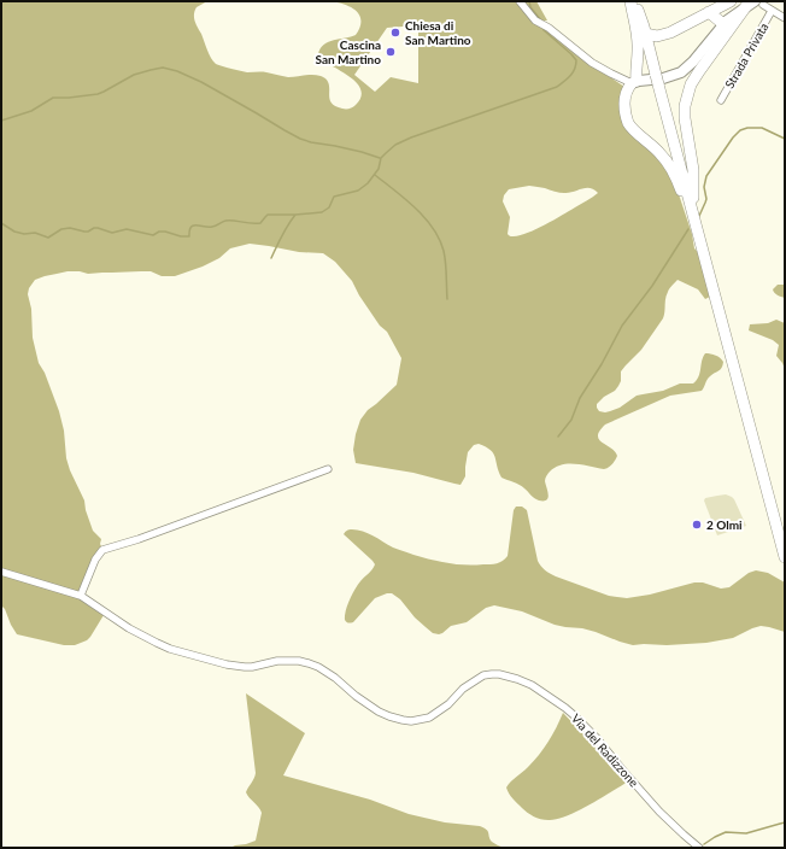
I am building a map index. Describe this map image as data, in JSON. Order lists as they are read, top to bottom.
{
  "streets": {
    "street": ["Strada Privata", "Via del Radizzone"]
  },
  "places": ["Chiesa di San Martino", "Cascina San Martino", "2 Olmi"]
}
